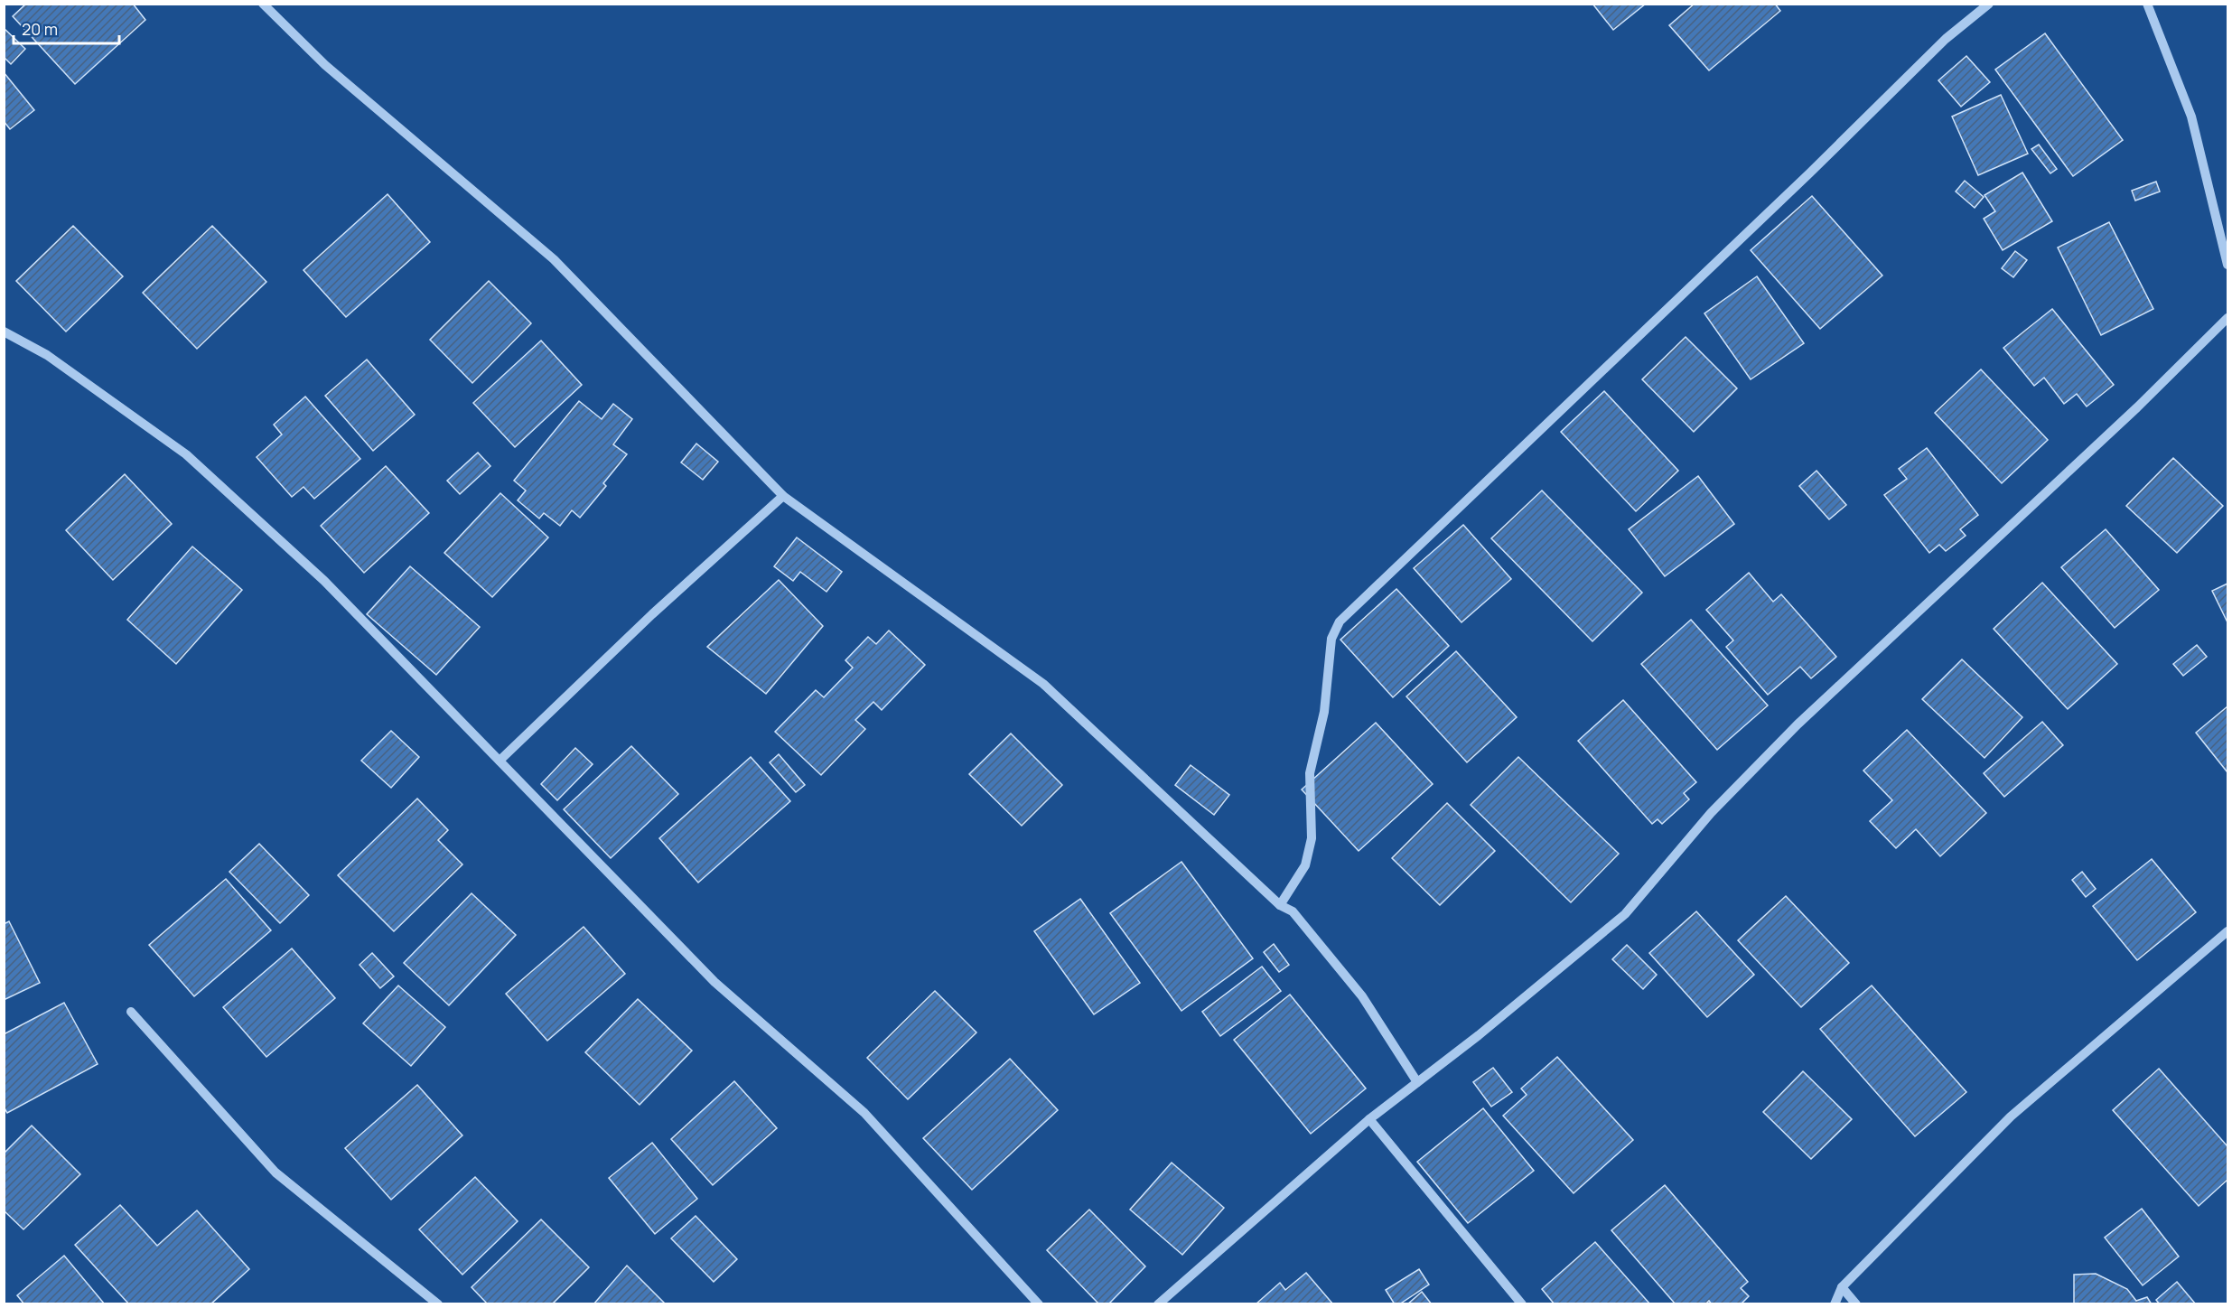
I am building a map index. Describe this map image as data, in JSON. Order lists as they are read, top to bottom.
{
  "scale_bar": "20 m"
}
